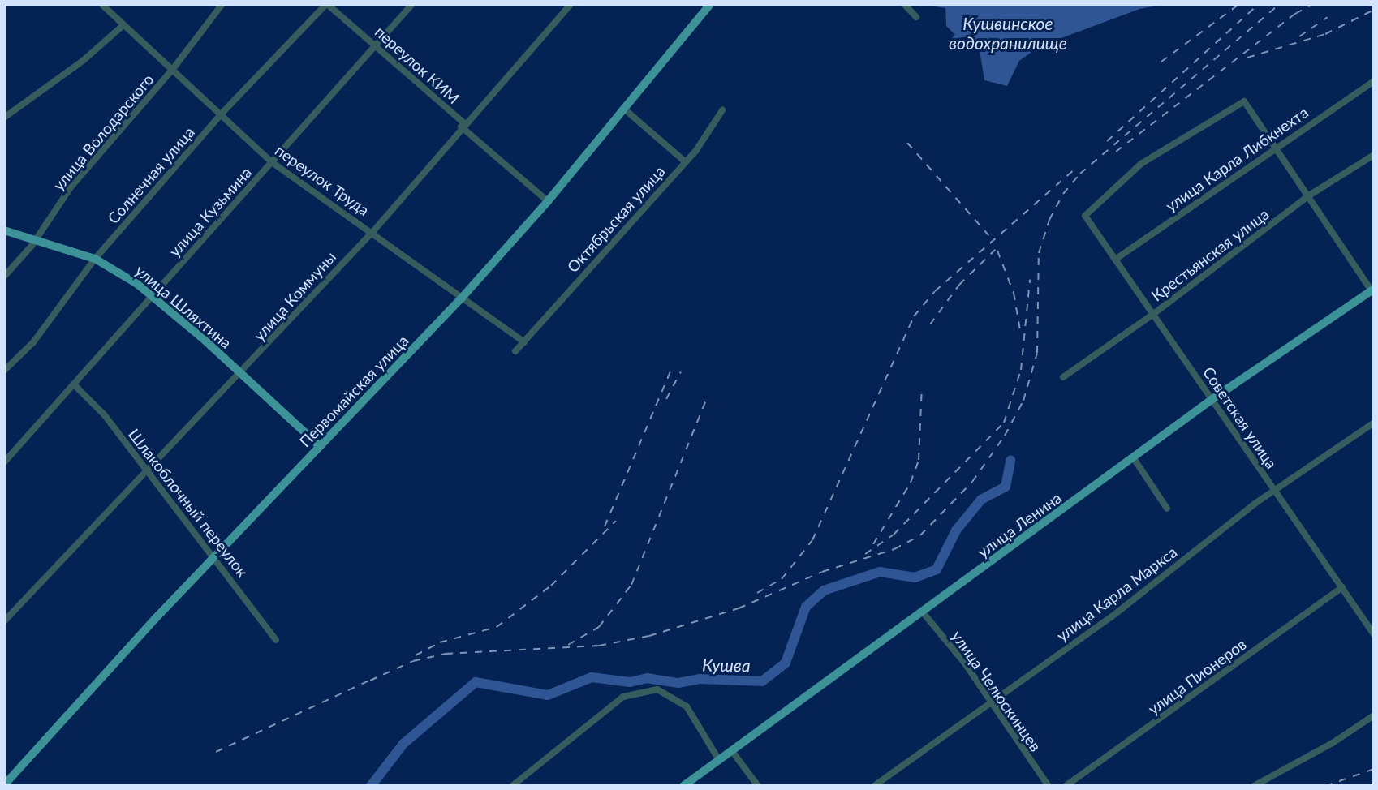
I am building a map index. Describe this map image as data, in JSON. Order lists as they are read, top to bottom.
{
  "streets": {
    "main road": ["улица Шляхтина", "Первомайская улица", "улица Ленина"],
    "street": [
      "переулок КИМ",
      "улица Володарского",
      "улица Карла Либкнехта",
      "Солнечная улица",
      "переулок Труда",
      "улица Кузьмина",
      "Октябрьская улица",
      "Крестьянская улица",
      "улица Коммуны",
      "Советская улица",
      "Шлакоблочный переулок",
      "улица Карла Маркса",
      "улица Пионеров",
      "улица Челюскинцев"
    ]
  },
  "crossings": [
    ["переулок КИМ", "Солнечная улица"],
    ["переулок КИМ", "улица Кузьмина"],
    ["переулок КИМ", "улица Коммуны"],
    ["переулок КИМ", "Первомайская улица"],
    ["улица Володарского", "переулок Труда"],
    ["улица Володарского", "улица Шляхтина"],
    ["улица Карла Либкнехта", "Советская улица"],
    ["Солнечная улица", "переулок Труда"],
    ["Солнечная улица", "улица Шляхтина"],
    ["переулок Труда", "улица Кузьмина"],
    ["переулок Труда", "Октябрьская улица"],
    ["переулок Труда", "улица Коммуны"],
    ["переулок Труда", "Первомайская улица"],
    ["улица Кузьмина", "улица Шляхтина"],
    ["улица Кузьмина", "Шлакоблочный переулок"],
    ["Крестьянская улица", "Советская улица"],
    ["улица Коммуны", "улица Шляхтина"],
    ["улица Коммуны", "Шлакоблочный переулок"],
    ["улица Шляхтина", "Первомайская улица"],
    ["Первомайская улица", "Шлакоблочный переулок"],
    ["Советская улица", "улица Ленина"],
    ["Советская улица", "улица Карла Маркса"],
    ["Советская улица", "улица Пионеров"],
    ["улица Ленина", "улица Челюскинцев"],
    ["улица Карла Маркса", "улица Челюскинцев"]
  ],
  "water": ["Кушвинское водохранилище", "Кушва"]
}
